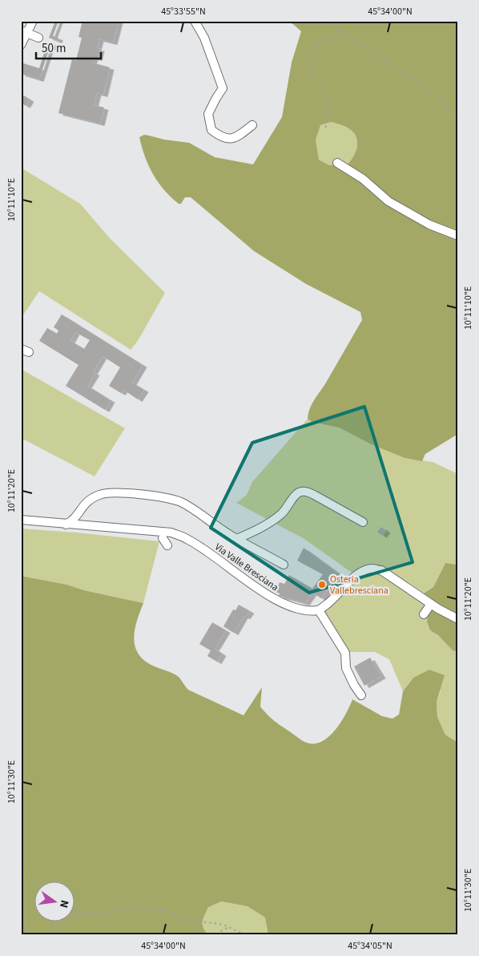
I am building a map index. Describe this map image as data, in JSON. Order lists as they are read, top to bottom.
{
  "streets": {
    "street": ["Via Valle Bresciana"]
  },
  "places": ["Osteria Vallebresciana"],
  "scale_bar": "50 m",
  "north": "right",
  "coordinates": [
    "45°33'55\"N",
    "45°34'00\"N",
    "10°11'10\"E",
    "10°11'20\"E",
    "10°11'30\"E",
    "45°34'05\"N"
  ]
}
